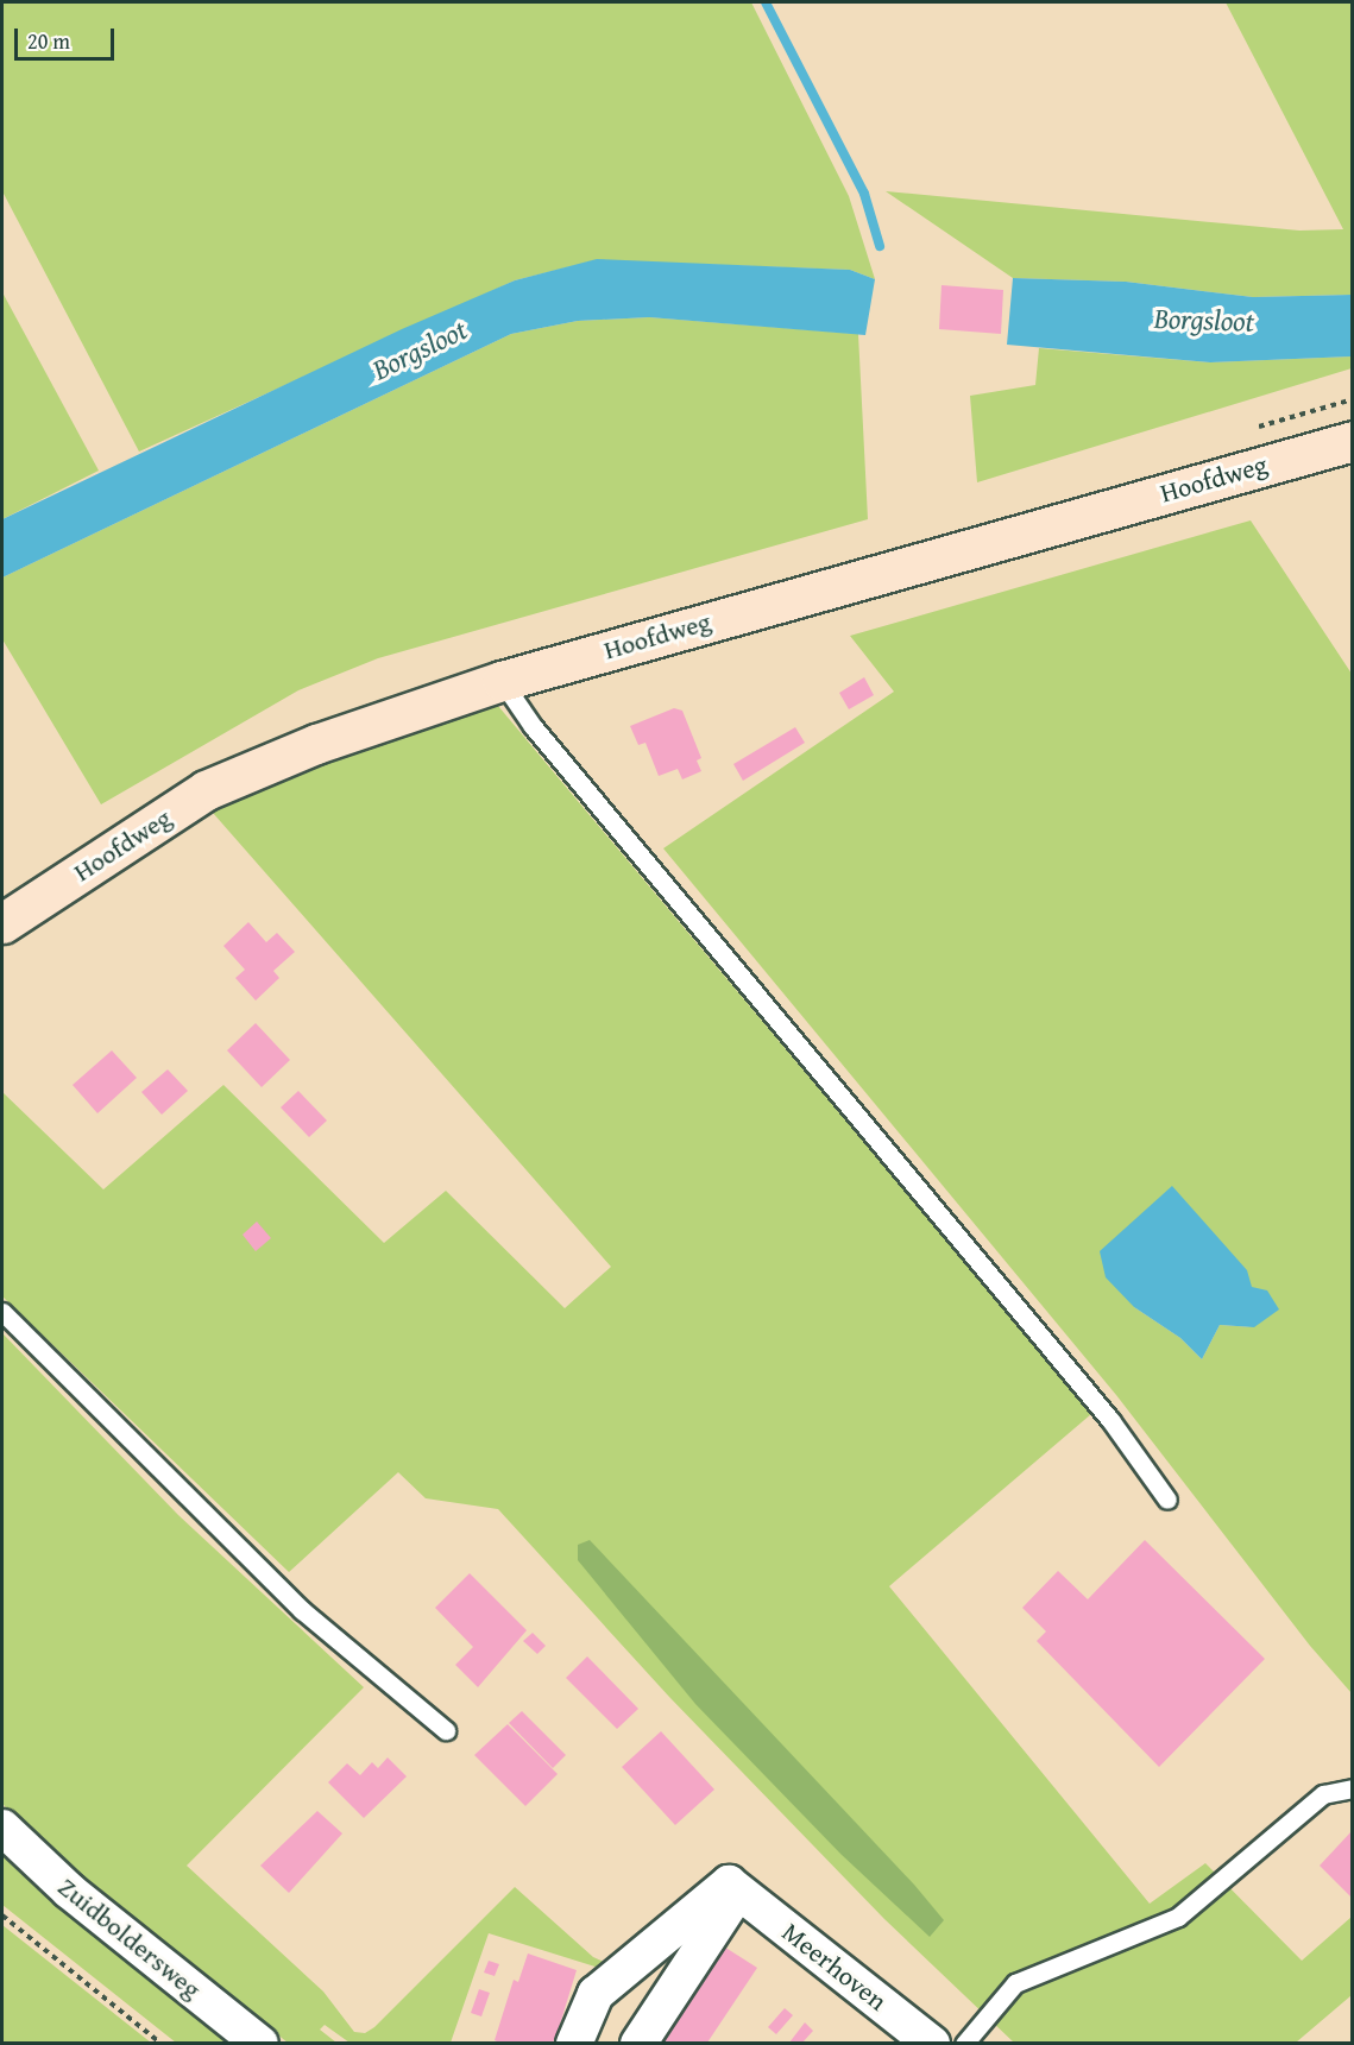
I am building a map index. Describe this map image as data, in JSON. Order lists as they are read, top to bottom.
{
  "streets": {
    "main road": ["Hoofdweg"],
    "street": ["Zuidboldersweg", "Meerhoven"]
  },
  "water": ["Borgsloot"],
  "scale_bar": "20 m"
}
